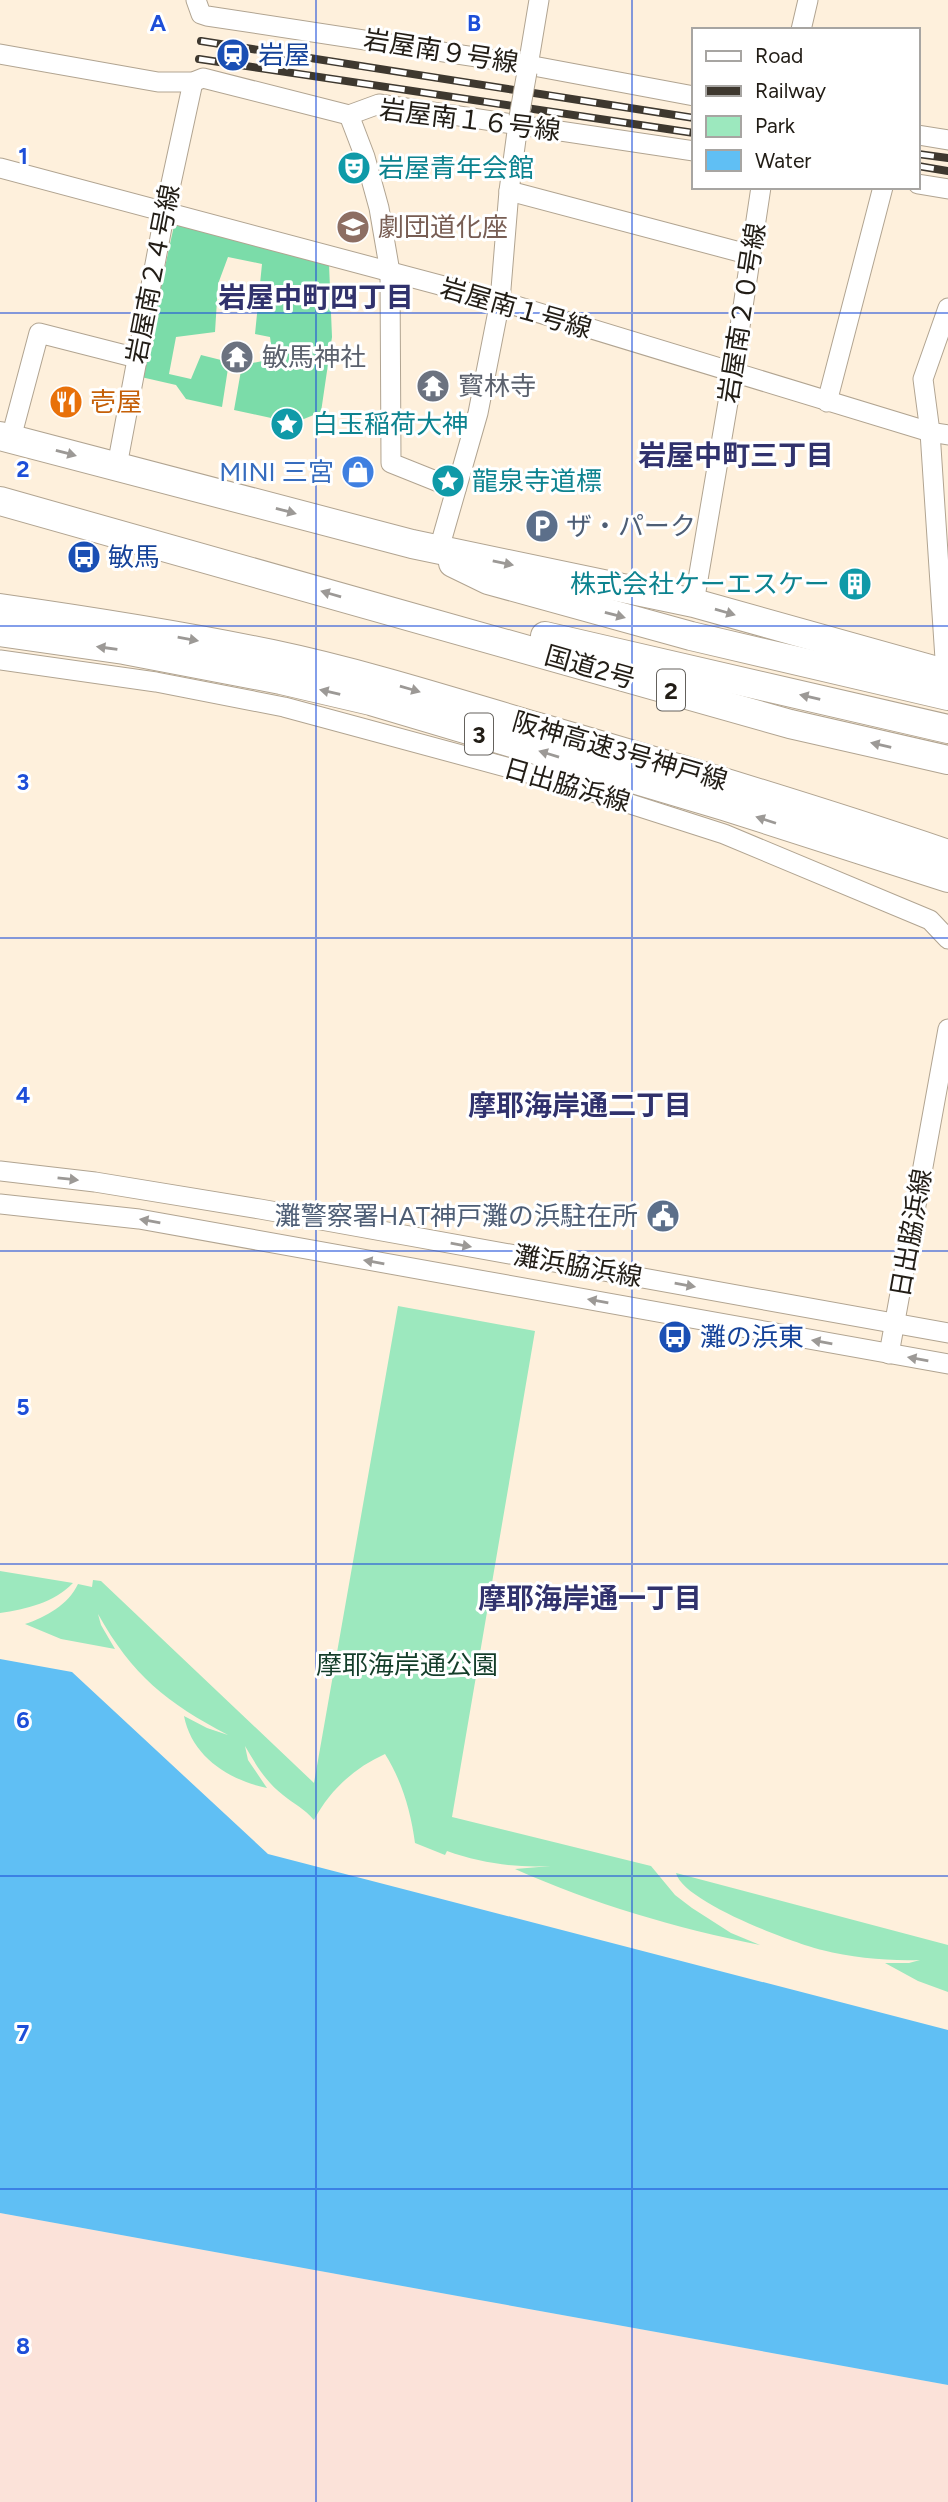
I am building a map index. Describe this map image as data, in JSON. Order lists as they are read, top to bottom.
{
  "streets": {
    "highway": [
      "国道2号",
      "2",
      "3",
      "阪神高速3号神戸線"
    ],
    "street": [
      "岩屋南９号線",
      "岩屋南１６号線",
      "岩屋南２４号線",
      "岩屋南１号線",
      "岩屋南２０号線",
      "日出脇浜線",
      "灘浜脇浜線"
    ]
  },
  "crossings": [
    ["岩屋南１６号線", "岩屋南２４号線"],
    ["岩屋南２４号線", "岩屋南１号線"],
    ["岩屋南２４号線", "2"],
    ["岩屋南１号線", "岩屋南２０号線"],
    ["岩屋南２０号線", "2"],
    ["日出脇浜線", "灘浜脇浜線"]
  ],
  "districts": [
    "岩屋中町四丁目",
    "岩屋中町三丁目",
    "摩耶海岸通二丁目",
    "摩耶海岸通一丁目"
  ],
  "parks": ["摩耶海岸通公園"],
  "places": {
    "station": ["岩屋"],
    "theatre": ["岩屋青年会館"],
    "school or university": ["劇団道化座"],
    "temple": ["敏馬神社", "寳林寺"],
    "restaurant": ["壱屋"],
    "place": ["白玉稲荷大神", "龍泉寺道標"],
    "shop": ["MINI 三宮"],
    "parking": ["ザ・パーク"],
    "bus stop": ["敏馬", "灘の浜東"],
    "building": ["株式会社ケーエスケー"],
    "public building": ["灘警察署HAT神戸灘の浜駐在所"]
  },
  "legend": [
    "Road",
    "Railway",
    "Park",
    "Water"
  ],
  "grid": {
    "columns": ["A", "B"],
    "rows": [
      "1",
      "2",
      "3",
      "4",
      "5",
      "6",
      "7",
      "8"
    ]
  }
}
